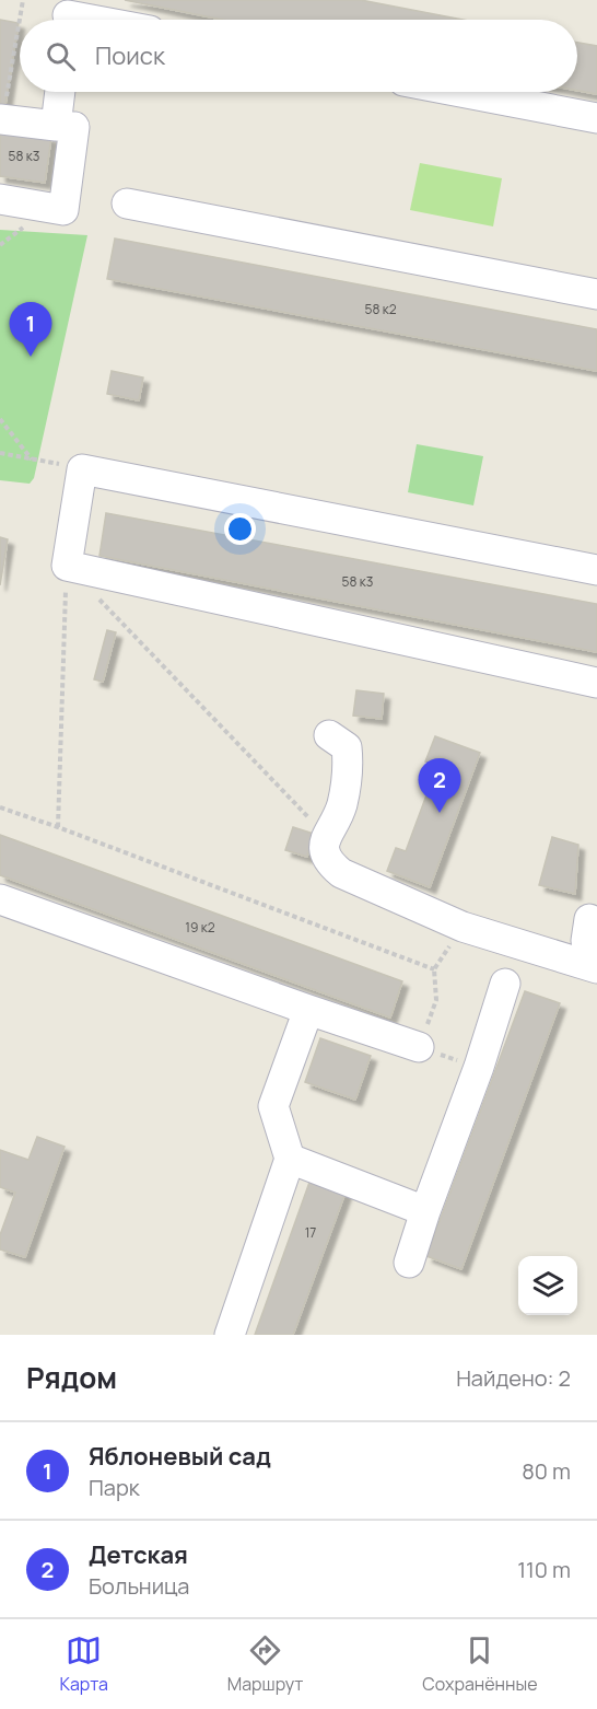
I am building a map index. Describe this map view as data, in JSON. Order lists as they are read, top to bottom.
{
  "house_numbers": [
    "58 к3",
    "58 к2",
    "58 к3",
    "19 к2",
    "17"
  ],
  "page": {
    "search": "Поиск",
    "pins": ["1", "2"],
    "heading": ["Рядом", "Найдено: 2"],
    "list": [
      {
        "mark": "1",
        "name": "Яблоневый сад",
        "note": "Парк",
        "value": "80 m"
      },
      {
        "mark": "2",
        "name": "Детская",
        "note": "Больница",
        "value": "110 m"
      }
    ],
    "nav": ["Карта", "Маршрут", "Сохранённые"]
  }
}
